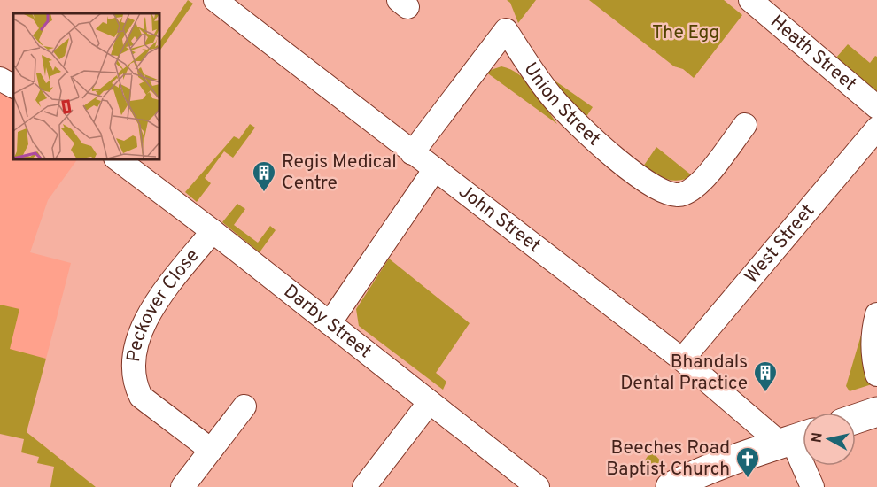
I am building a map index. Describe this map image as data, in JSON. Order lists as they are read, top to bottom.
{
  "streets": {
    "street": [
      "Heath Street",
      "Union Street",
      "John Street",
      "West Street",
      "Peckover Close",
      "Darby Street"
    ]
  },
  "crossings": [
    ["Union Street", "John Street"],
    ["John Street", "West Street"],
    ["Peckover Close", "Darby Street"]
  ],
  "parks": ["The Egg"],
  "places": {
    "building": ["Regis Medical Centre", "Bhandals Dental Practice"],
    "church": ["Beeches Road Baptist Church"]
  },
  "north": "left"
}
